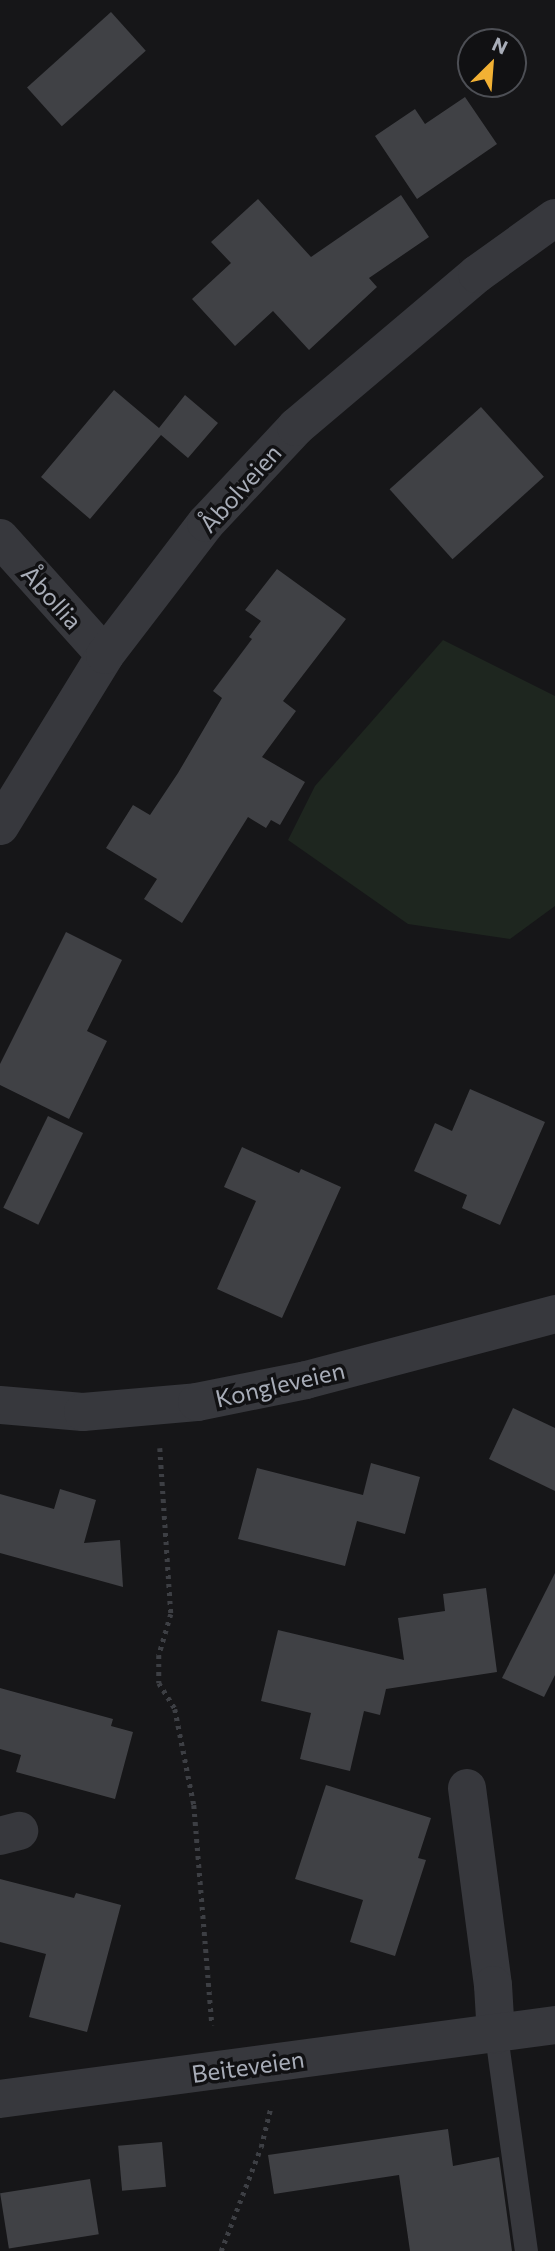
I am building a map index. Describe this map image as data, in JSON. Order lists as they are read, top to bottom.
{
  "streets": {
    "street": [
      "Åbolveien",
      "Åbollia",
      "Kongleveien",
      "Beiteveien"
    ]
  },
  "crossings": [
    ["Åbolveien", "Åbollia"]
  ],
  "north": "top right"
}
